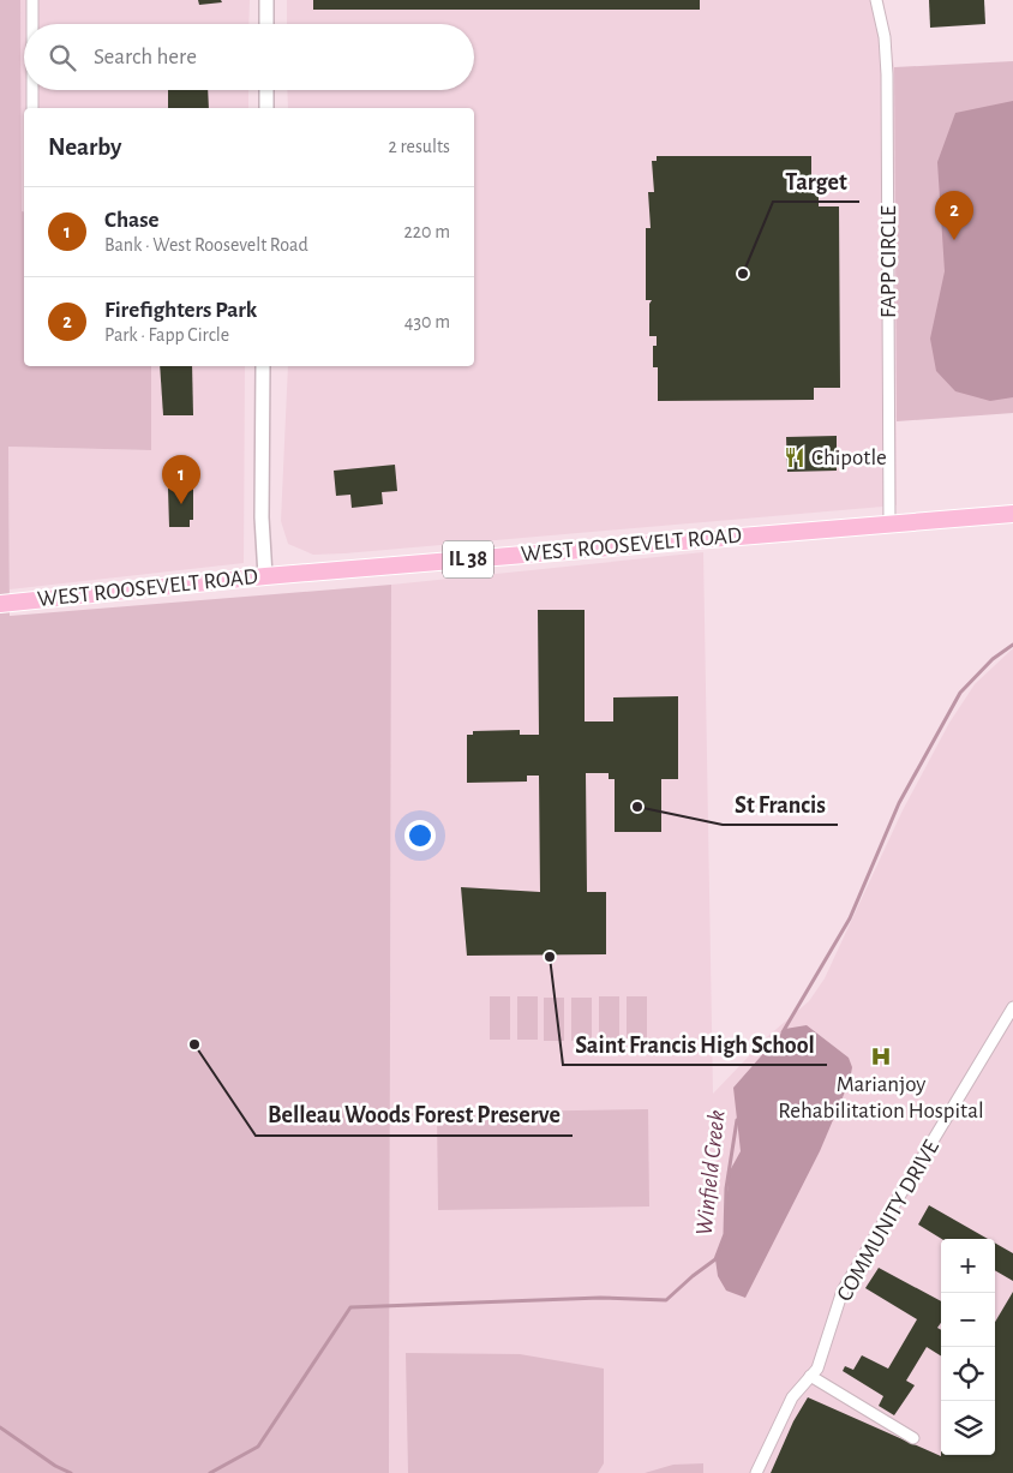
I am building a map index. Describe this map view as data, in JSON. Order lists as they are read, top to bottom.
{
  "streets": {
    "main road": ["WEST ROOSEVELT ROAD", "IL 38"],
    "street": ["FAPP CIRCLE", "COMMUNITY DRIVE"]
  },
  "crossings": [
    ["FAPP CIRCLE", "WEST ROOSEVELT ROAD"]
  ],
  "water": ["Winfield Creek"],
  "places": {
    "other": [
      "Target",
      "St Francis",
      "Saint Francis High School",
      "Belleau Woods Forest Preserve"
    ],
    "restaurant": ["Chipotle"],
    "hospital": ["Marianjoy Rehabilitation Hospital"]
  },
  "page": {
    "search": "Search here",
    "heading": ["Nearby", "2 results"],
    "list": [
      {
        "mark": "1",
        "name": "Chase",
        "note": "Bank · West Roosevelt Road",
        "value": "220 m"
      },
      {
        "mark": "2",
        "name": "Firefighters Park",
        "note": "Park · Fapp Circle",
        "value": "430 m"
      }
    ],
    "pins": ["2", "1"],
    "map_buttons": ["+", "−"]
  }
}
